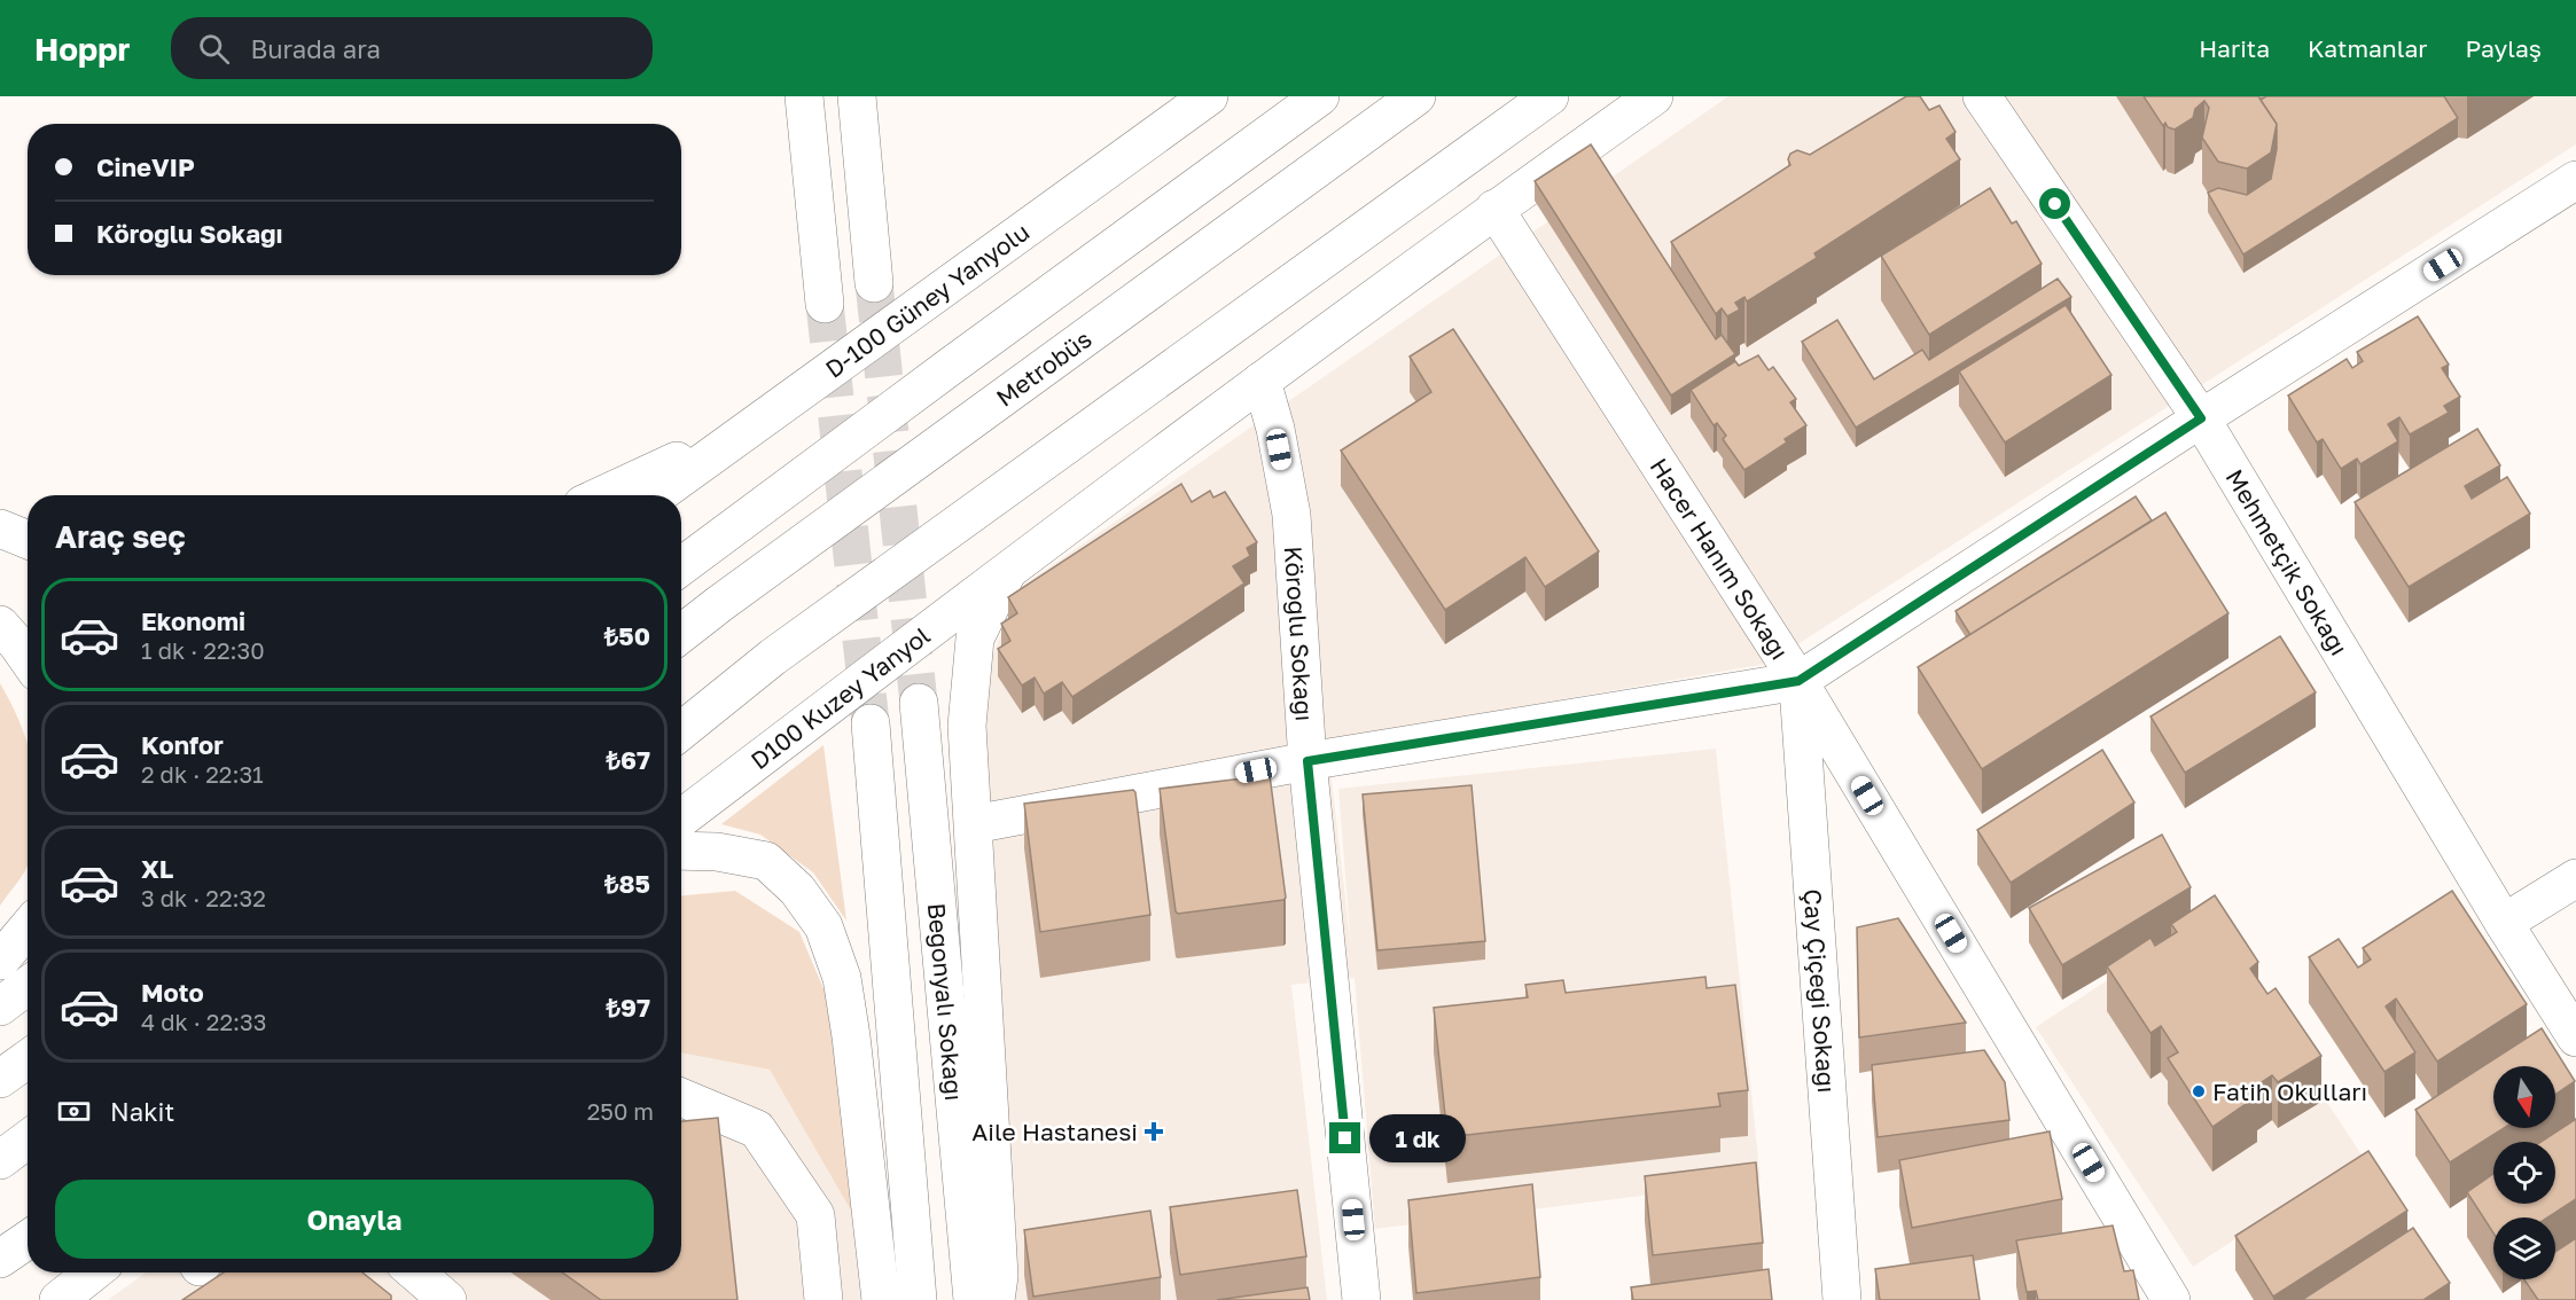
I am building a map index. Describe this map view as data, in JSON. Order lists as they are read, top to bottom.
{
  "streets": {
    "main road": [
      "D-100 Güney Yanyolu",
      "Metrobüs",
      "Hacer Hanım Sokağı",
      "Mehmetçik Sokağı",
      "Köroğlu Sokağı",
      "D100 Kuzey Yanyol",
      "Çay Çiçeği Sokağı",
      "Begonyalı Sokağı"
    ]
  },
  "crossings": [
    ["Hacer Hanım Sokağı", "D100 Kuzey Yanyol"],
    ["Hacer Hanım Sokağı", "Çay Çiçeği Sokağı"],
    ["Köroğlu Sokağı", "D100 Kuzey Yanyol"]
  ],
  "places": {
    "other": ["Fatih Okulları"],
    "health": ["Aile Hastanesi"]
  },
  "north": "bottom",
  "page": {
    "header": "Hoppr",
    "search": "Burada ara",
    "nav": ["Harita", "Katmanlar", "Paylaş"],
    "banner": ["CineVIP", "Köroğlu Sokağı"],
    "heading": "Araç seç",
    "list": [
      {
        "name": "Ekonomi",
        "note": "1 dk · 22:30",
        "value": "₺50"
      },
      {
        "name": "Konfor",
        "note": "2 dk · 22:31",
        "value": "₺67"
      },
      {
        "name": "XL",
        "note": "3 dk · 22:32",
        "value": "₺85"
      },
      {
        "name": "Moto",
        "note": "4 dk · 22:33",
        "value": "₺97"
      }
    ],
    "pay": ["Nakit", "250 m"],
    "bubble": "1 dk",
    "buttons": "Onayla"
  }
}
